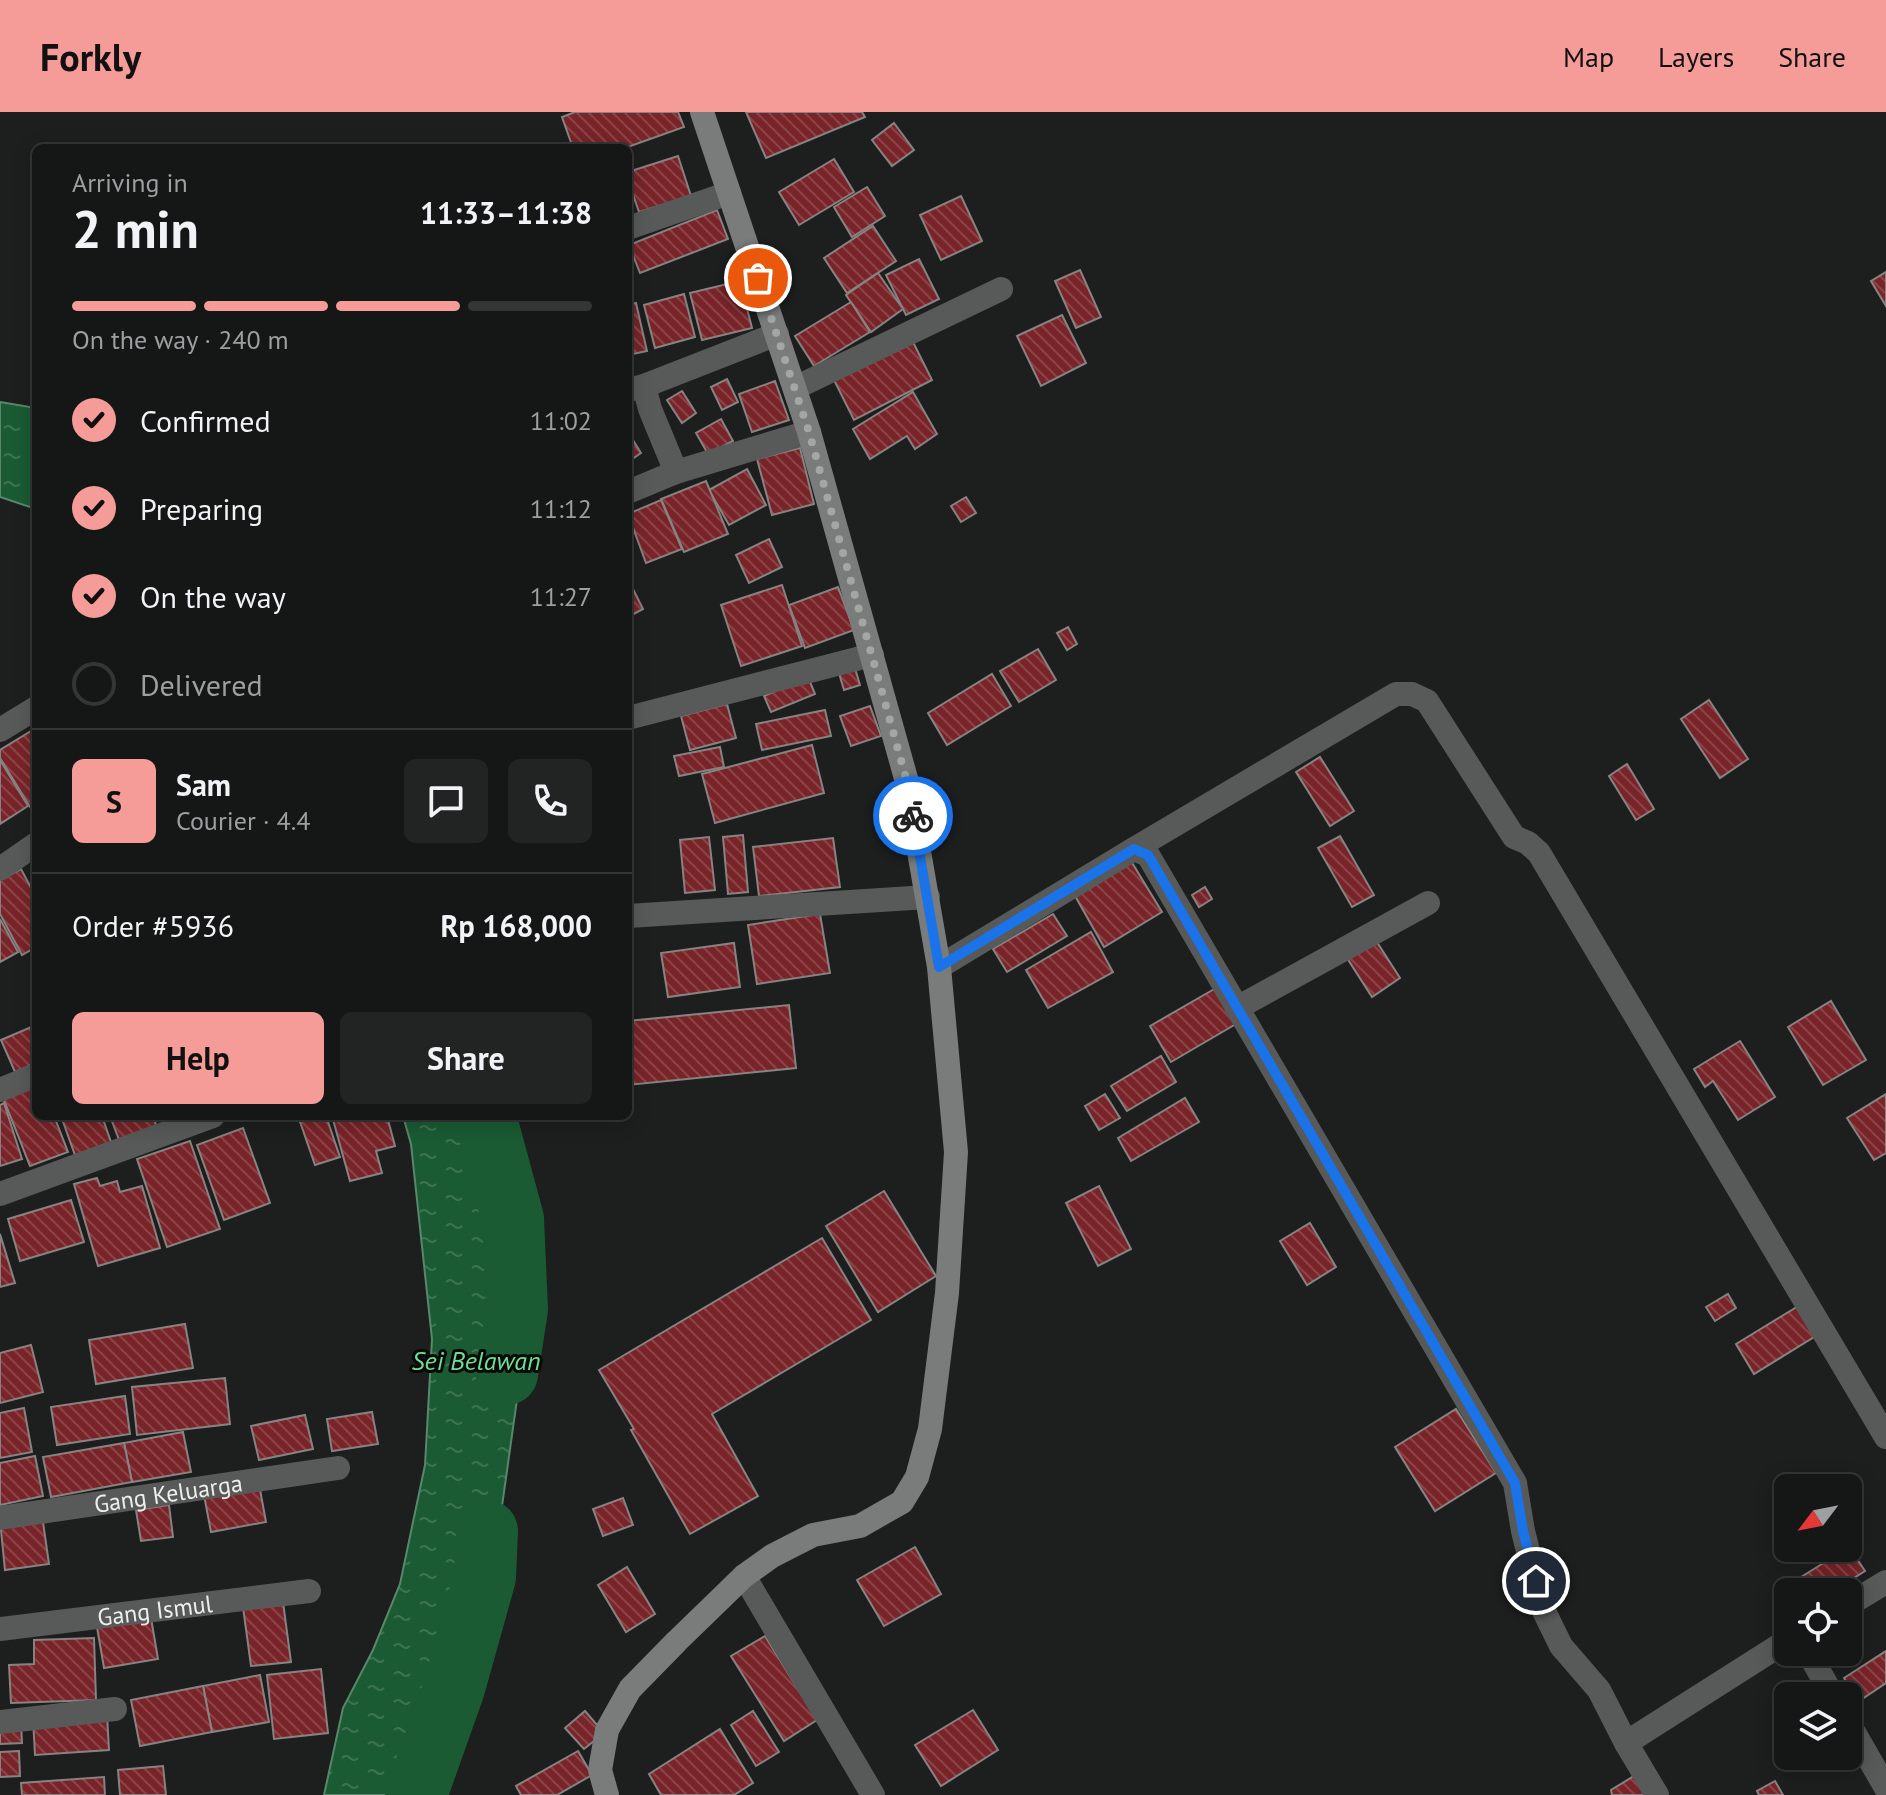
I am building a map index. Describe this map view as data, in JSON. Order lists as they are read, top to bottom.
{
  "streets": {
    "street": ["Gang Keluarga", "Gang Ismul"]
  },
  "water": ["Sei Belawan"],
  "north": "bottom left",
  "page": {
    "header": "Forkly",
    "nav": ["Map", "Layers", "Share"],
    "heading": ["2 min", "Arriving in", "11:33–11:38"],
    "panel": [
      "Sam",
      "Courier · 4.4",
      "Order #5936",
      "Rp 168,000"
    ],
    "bar": "On the way · 240 m",
    "list": [
      ["Confirmed", "11:02"],
      ["Preparing", "11:12"],
      ["On the way", "11:27"],
      "Delivered"
    ],
    "round": "S",
    "buttons": ["Help", "Share"]
  }
}
